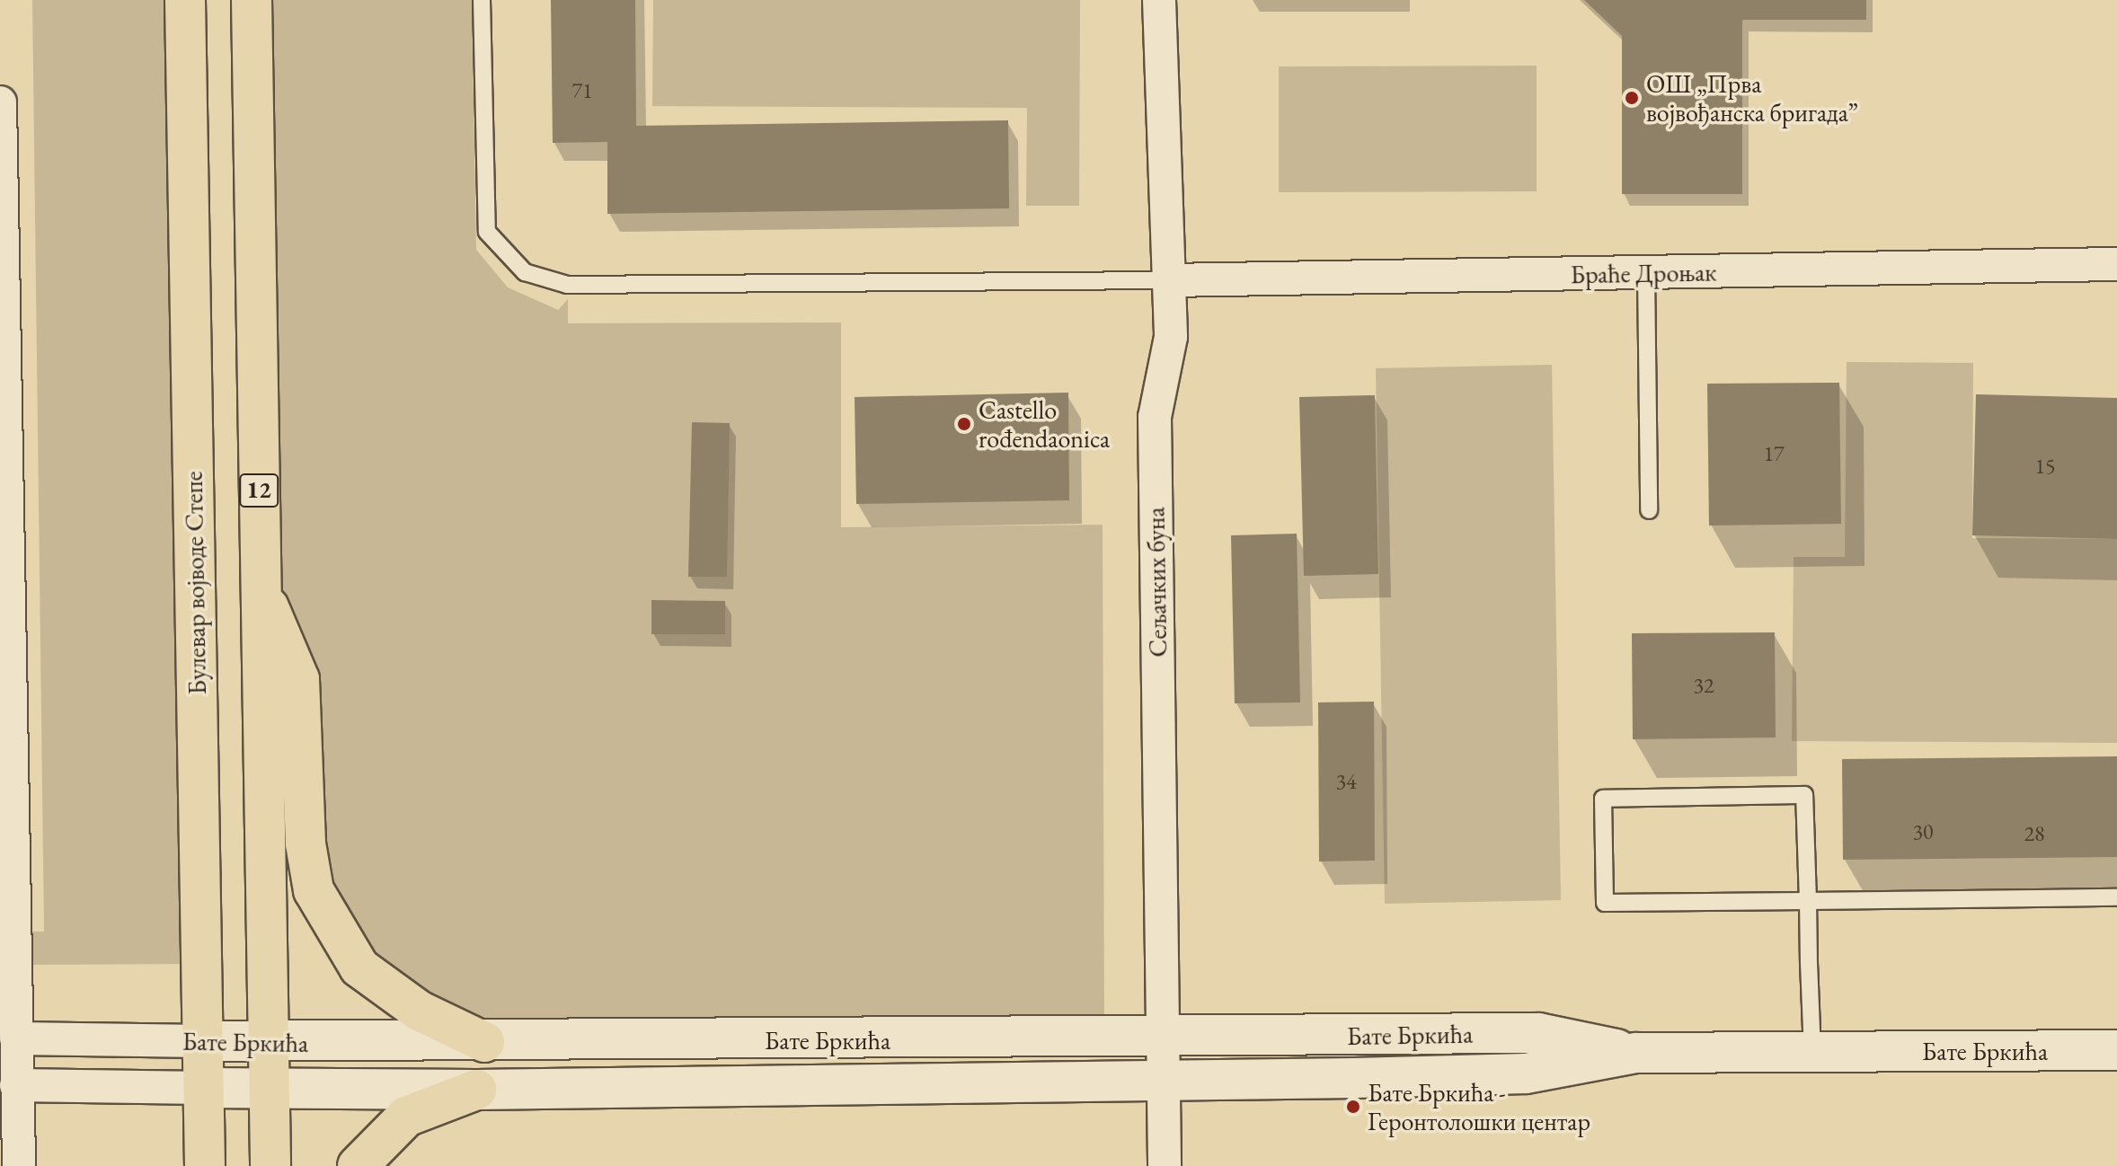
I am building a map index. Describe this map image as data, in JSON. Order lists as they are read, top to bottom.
{
  "streets": {
    "main road": ["12", "Булевар војводе Степе"],
    "street": ["Браће Дроњак", "Сељачких буна", "Бате Бркића"]
  },
  "crossings": [
    ["Браће Дроњак", "Сељачких буна"],
    ["12", "Бате Бркића"],
    ["Сељачких буна", "Бате Бркића"],
    ["Булевар војводе Степе", "Бате Бркића"]
  ],
  "places": ["ОШ „Прва војвођанска бригада”", "Castello rođendaonica", "Бате Бркића - Геронтолошки центар"],
  "house_numbers": [
    "71",
    "17",
    "15",
    "32",
    "34",
    "30",
    "28"
  ]
}
